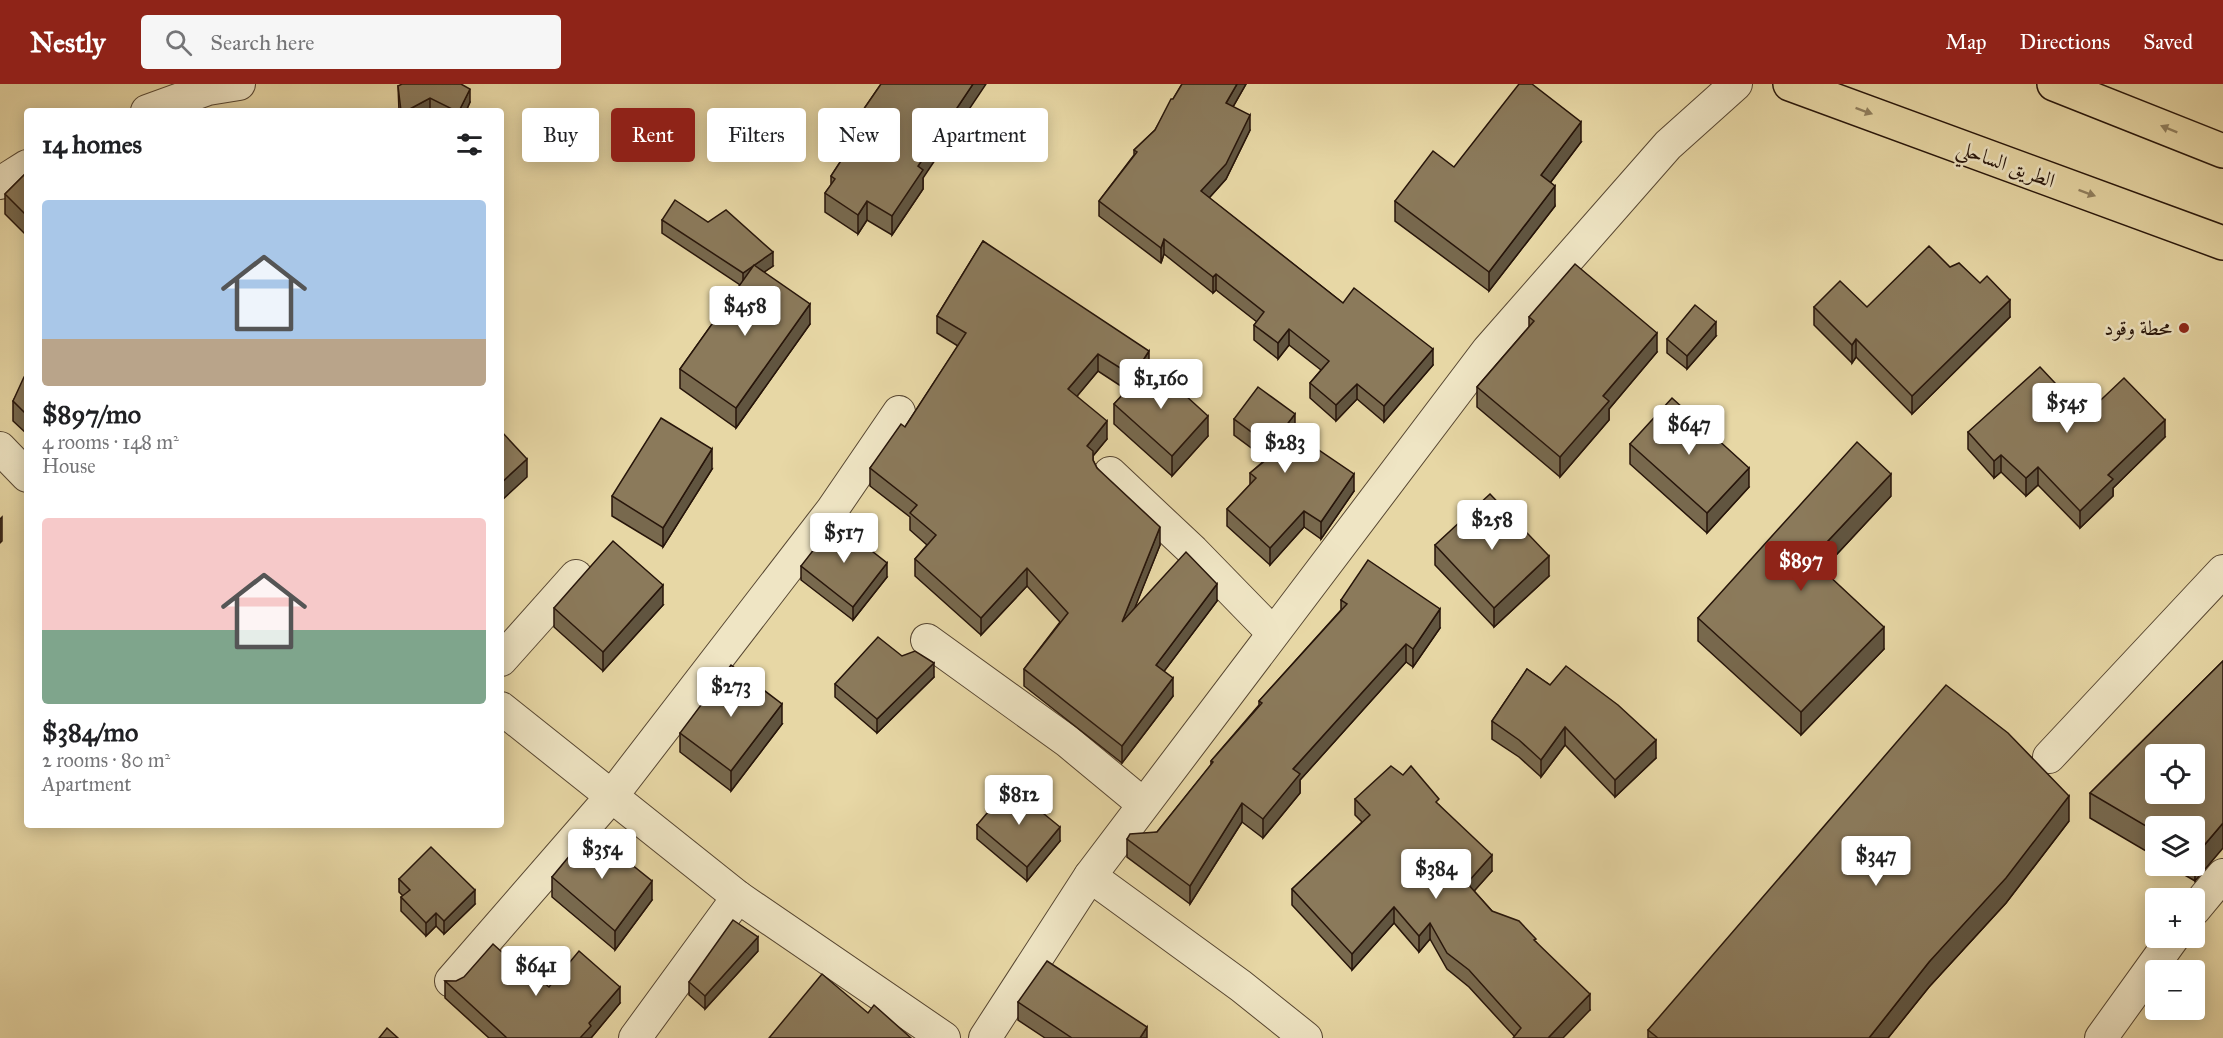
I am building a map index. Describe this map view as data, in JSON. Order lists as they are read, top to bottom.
{
  "streets": {
    "highway": ["الطريق الساحلي"]
  },
  "places": ["محطة وقود"],
  "page": {
    "header": "Nestly",
    "search": "Search here",
    "nav": ["Map", "Directions", "Saved"],
    "chip": [
      "Buy",
      "Rent",
      "Filters",
      "New",
      "Apartment"
    ],
    "heading": "14 homes",
    "list": [
      {
        "name": "$897/mo",
        "note": "4 rooms · 148 m² · House"
      },
      {
        "name": "$384/mo",
        "note": "2 rooms · 80 m² · Apartment"
      }
    ],
    "price": [
      "$458",
      "$1,160",
      "$545",
      "$647",
      "$283",
      "$258",
      "$517",
      "$897",
      "$273",
      "$812",
      "$354",
      "$347",
      "$384",
      "$641"
    ],
    "map_buttons": ["+", "−"]
  }
}
